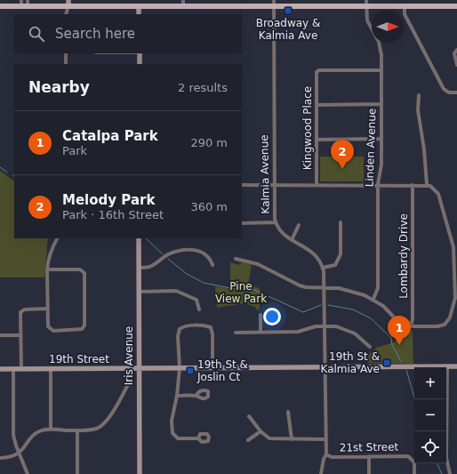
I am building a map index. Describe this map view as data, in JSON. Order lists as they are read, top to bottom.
{
  "streets": {
    "street": [
      "Kingwood Place",
      "Linden Avenue",
      "Kalmia Avenue",
      "Lombardy Drive",
      "Iris Avenue",
      "19th Street",
      "21st Street"
    ]
  },
  "crossings": [
    ["Kingwood Place", "Linden Avenue"],
    ["Kalmia Avenue", "19th Street"],
    ["Kalmia Avenue", "21st Street"],
    ["Iris Avenue", "19th Street"]
  ],
  "parks": ["Pine View Park"],
  "places": {
    "transit": ["Broadway & Kalmia Ave", "19th St & Kalmia Ave", "19th St & Joslin Ct"]
  },
  "north": "right",
  "page": {
    "search": "Search here",
    "heading": ["Nearby", "2 results"],
    "list": [
      {
        "mark": "1",
        "name": "Catalpa Park",
        "note": "Park",
        "value": "290 m"
      },
      {
        "mark": "2",
        "name": "Melody Park",
        "note": "Park · 16th Street",
        "value": "360 m"
      }
    ],
    "pins": ["2", "1"],
    "map_buttons": ["+", "−"]
  }
}
